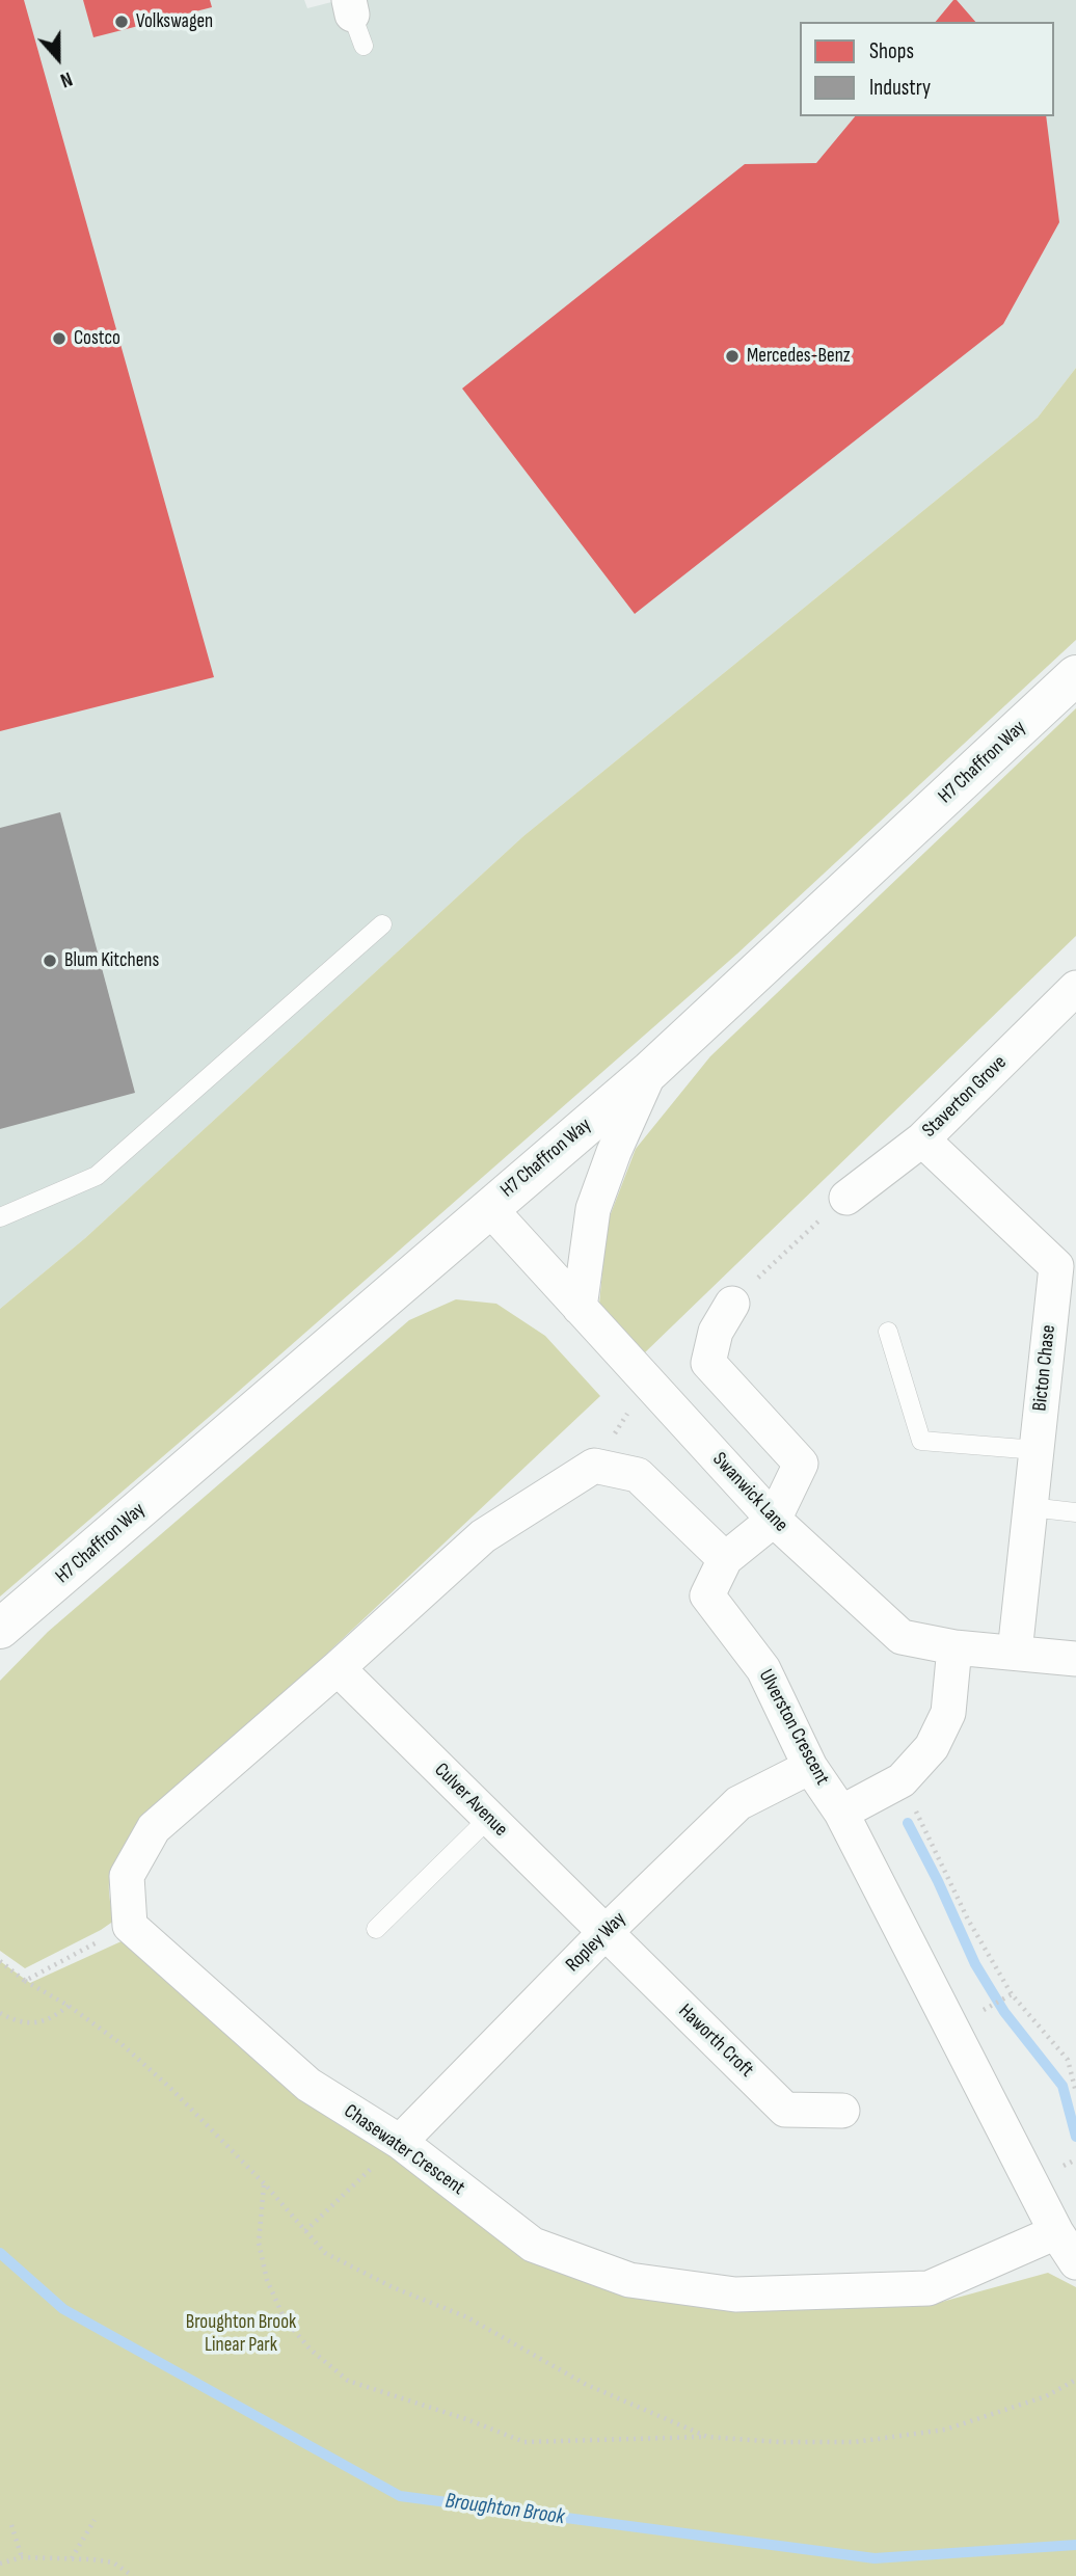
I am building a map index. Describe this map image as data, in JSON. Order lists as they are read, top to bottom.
{
  "streets": {
    "street": [
      "H7 Chaffron Way",
      "Staverton Grove",
      "Bicton Chase",
      "Swanwick Lane",
      "Ulverston Crescent",
      "Culver Avenue",
      "Ropley Way",
      "Haworth Croft",
      "Chasewater Crescent"
    ]
  },
  "crossings": [
    ["H7 Chaffron Way", "Swanwick Lane"],
    ["Staverton Grove", "Bicton Chase"],
    ["Bicton Chase", "Swanwick Lane"],
    ["Ulverston Crescent", "Ropley Way"],
    ["Ulverston Crescent", "Chasewater Crescent"],
    ["Culver Avenue", "Ropley Way"],
    ["Culver Avenue", "Haworth Croft"],
    ["Ropley Way", "Haworth Croft"],
    ["Ropley Way", "Chasewater Crescent"]
  ],
  "water": ["Broughton Brook"],
  "parks": ["Broughton Brook Linear Park"],
  "places": [
    "Volkswagen",
    "Costco",
    "Mercedes-Benz",
    "Blum Kitchens"
  ],
  "legend": ["Shops", "Industry"],
  "north": "bottom"
}
